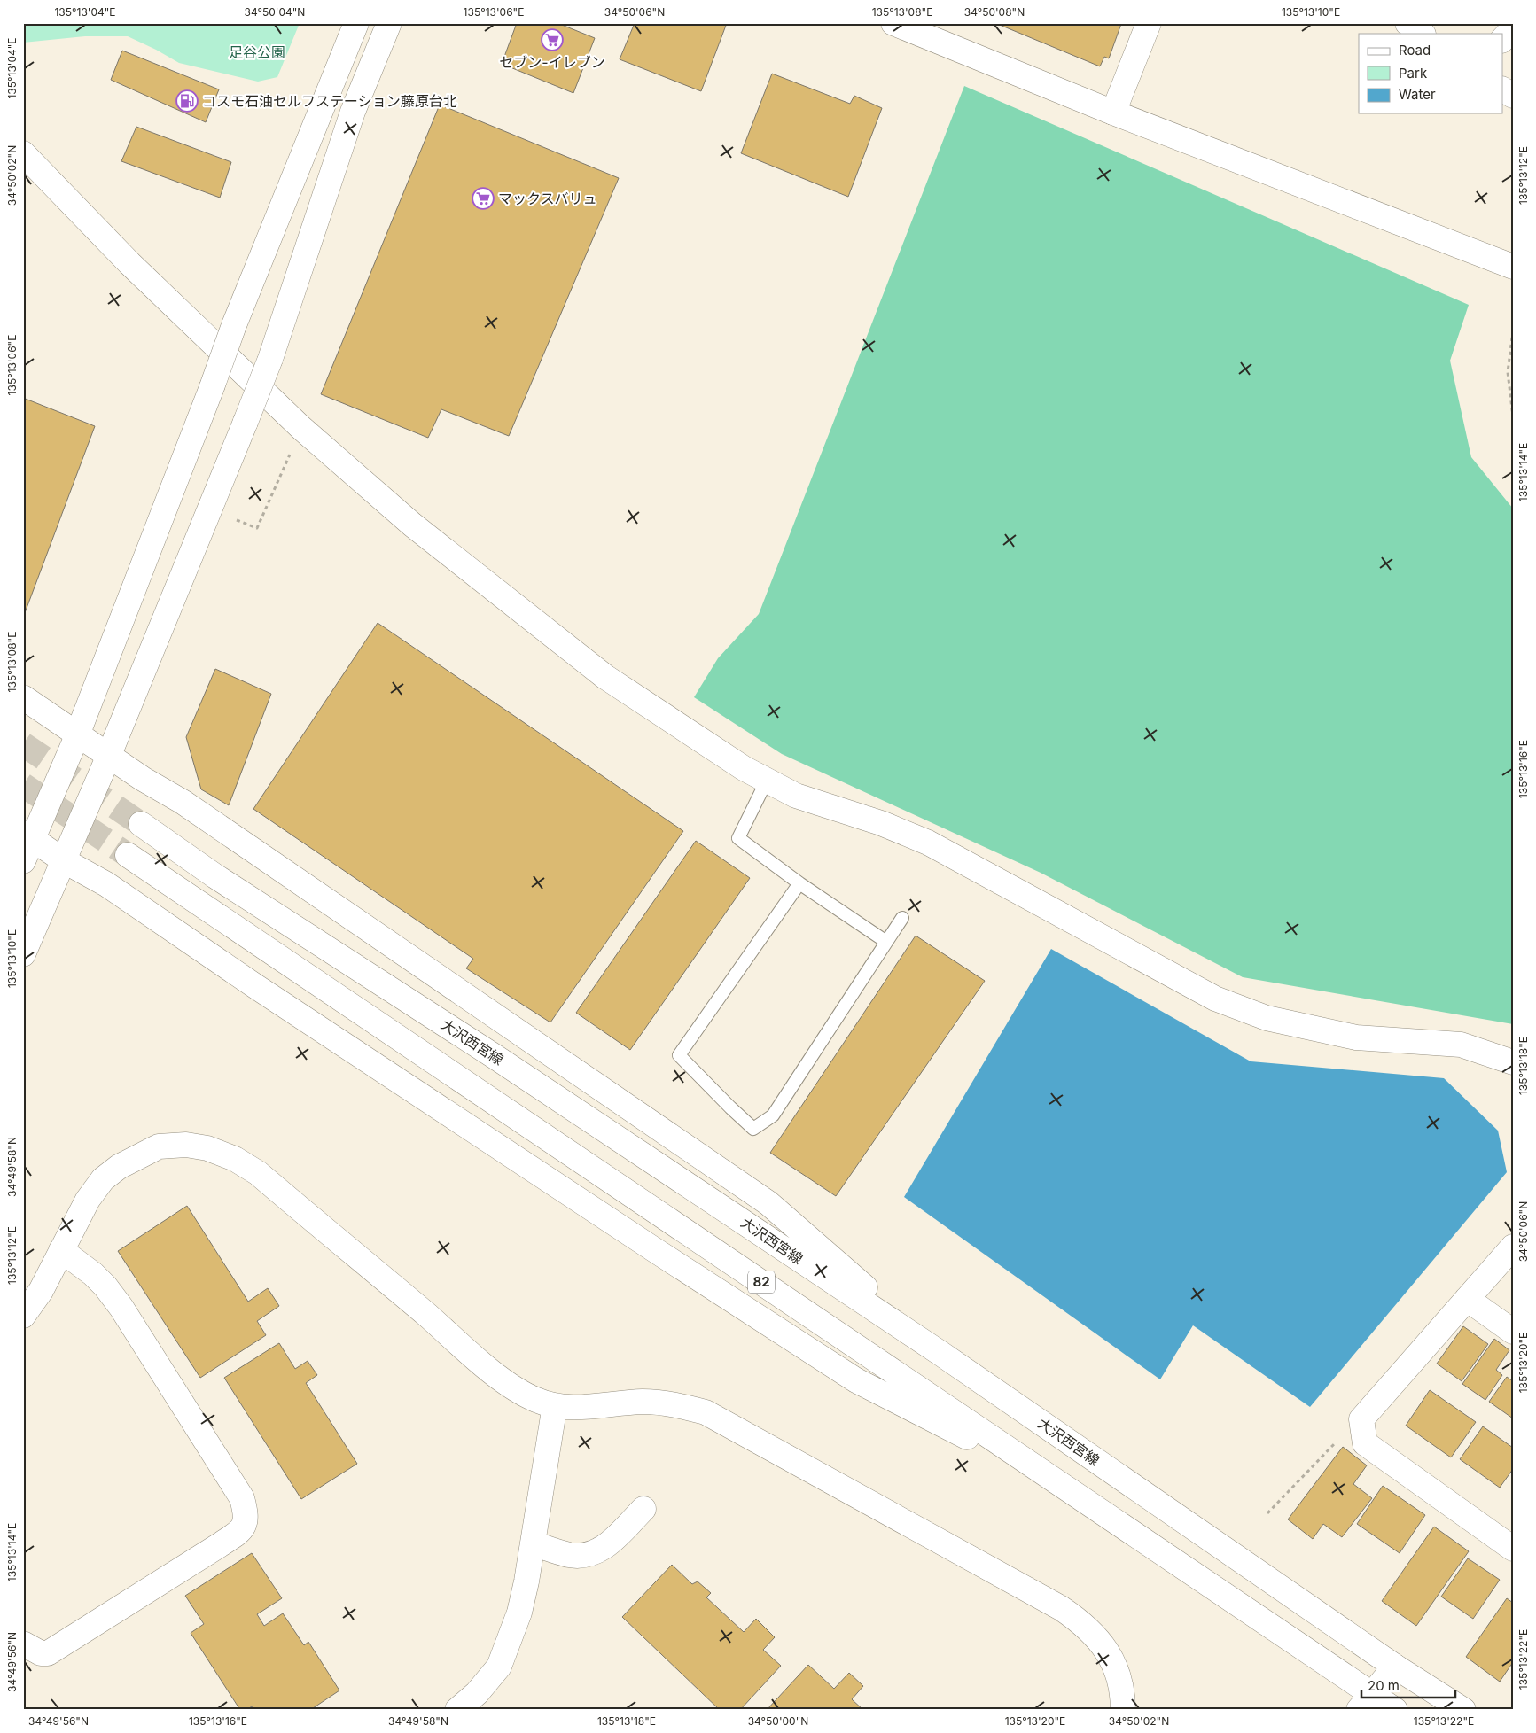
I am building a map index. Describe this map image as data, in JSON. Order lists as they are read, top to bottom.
{
  "streets": {
    "street": ["大沢西宮線", "82"]
  },
  "parks": ["足谷公園"],
  "places": {
    "supermarket": ["セブン-イレブン", "マックスバリュ"],
    "fuel station": ["コスモ石油セルフステーション藤原台北"]
  },
  "legend": ["Road", "Park", "Water"],
  "scale_bar": "20 m",
  "coordinates": [
    "135°13'04\"E",
    "34°50'04\"N",
    "135°13'06\"E",
    "34°50'06\"N",
    "135°13'08\"E",
    "34°50'08\"N",
    "135°13'10\"E",
    "135°13'12\"E",
    "34°50'02\"N",
    "135°13'14\"E",
    "135°13'16\"E",
    "135°13'18\"E",
    "34°49'58\"N",
    "135°13'20\"E",
    "135°13'22\"E",
    "34°49'56\"N",
    "34°50'00\"N"
  ]
}
